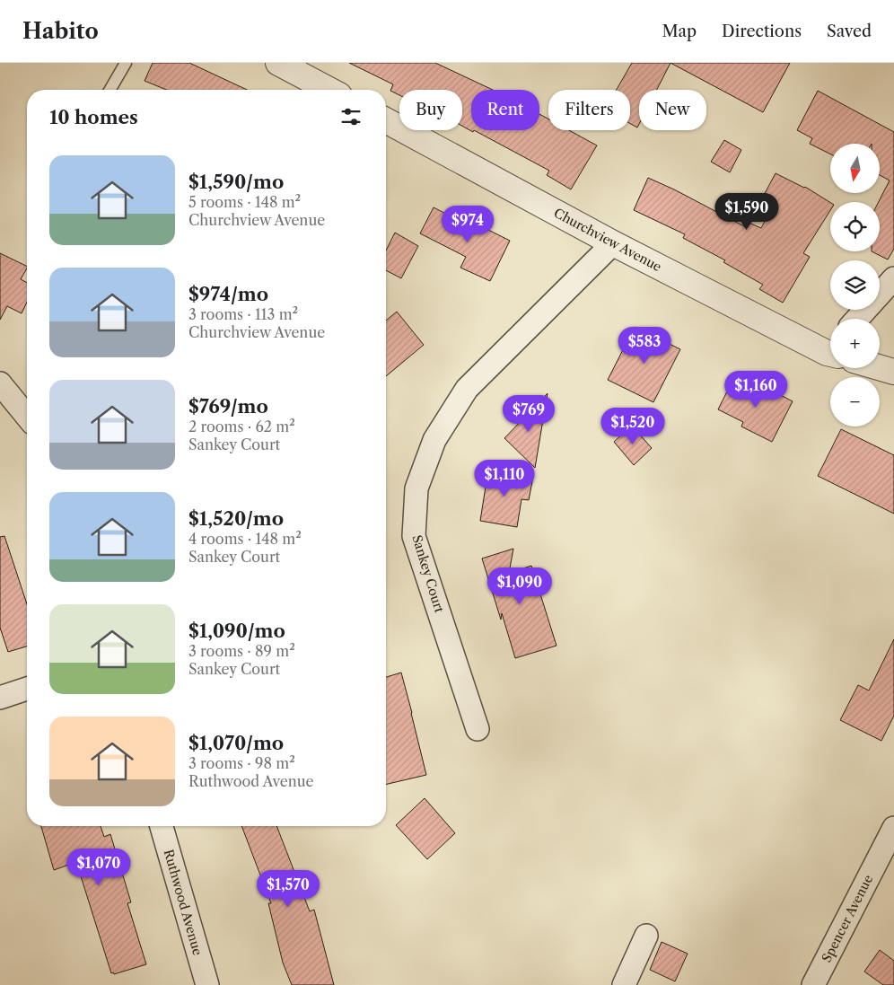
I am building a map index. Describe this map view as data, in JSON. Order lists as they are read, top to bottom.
{
  "streets": {
    "street": [
      "Churchview Avenue",
      "Sankey Court",
      "Ruthwood Avenue",
      "Spencer Avenue"
    ]
  },
  "crossings": [
    ["Churchview Avenue", "Sankey Court"]
  ],
  "north": "bottom",
  "page": {
    "header": "Habito",
    "nav": ["Map", "Directions", "Saved"],
    "chip": [
      "Buy",
      "Rent",
      "Filters",
      "New"
    ],
    "heading": "10 homes",
    "map_buttons": ["+", "−"],
    "list": [
      {
        "name": "$1,590/mo",
        "note": "5 rooms · 148 m² · Churchview Avenue"
      },
      {
        "name": "$974/mo",
        "note": "3 rooms · 113 m² · Churchview Avenue"
      },
      {
        "name": "$769/mo",
        "note": "2 rooms · 62 m² · Sankey Court"
      },
      {
        "name": "$1,520/mo",
        "note": "4 rooms · 148 m² · Sankey Court"
      },
      {
        "name": "$1,090/mo",
        "note": "3 rooms · 89 m² · Sankey Court"
      },
      {
        "name": "$1,070/mo",
        "note": "3 rooms · 98 m² · Ruthwood Avenue"
      }
    ],
    "price": [
      "$1,590",
      "$974",
      "$583",
      "$1,160",
      "$769",
      "$1,520",
      "$1,110",
      "$1,090",
      "$1,070",
      "$1,570"
    ]
  }
}
